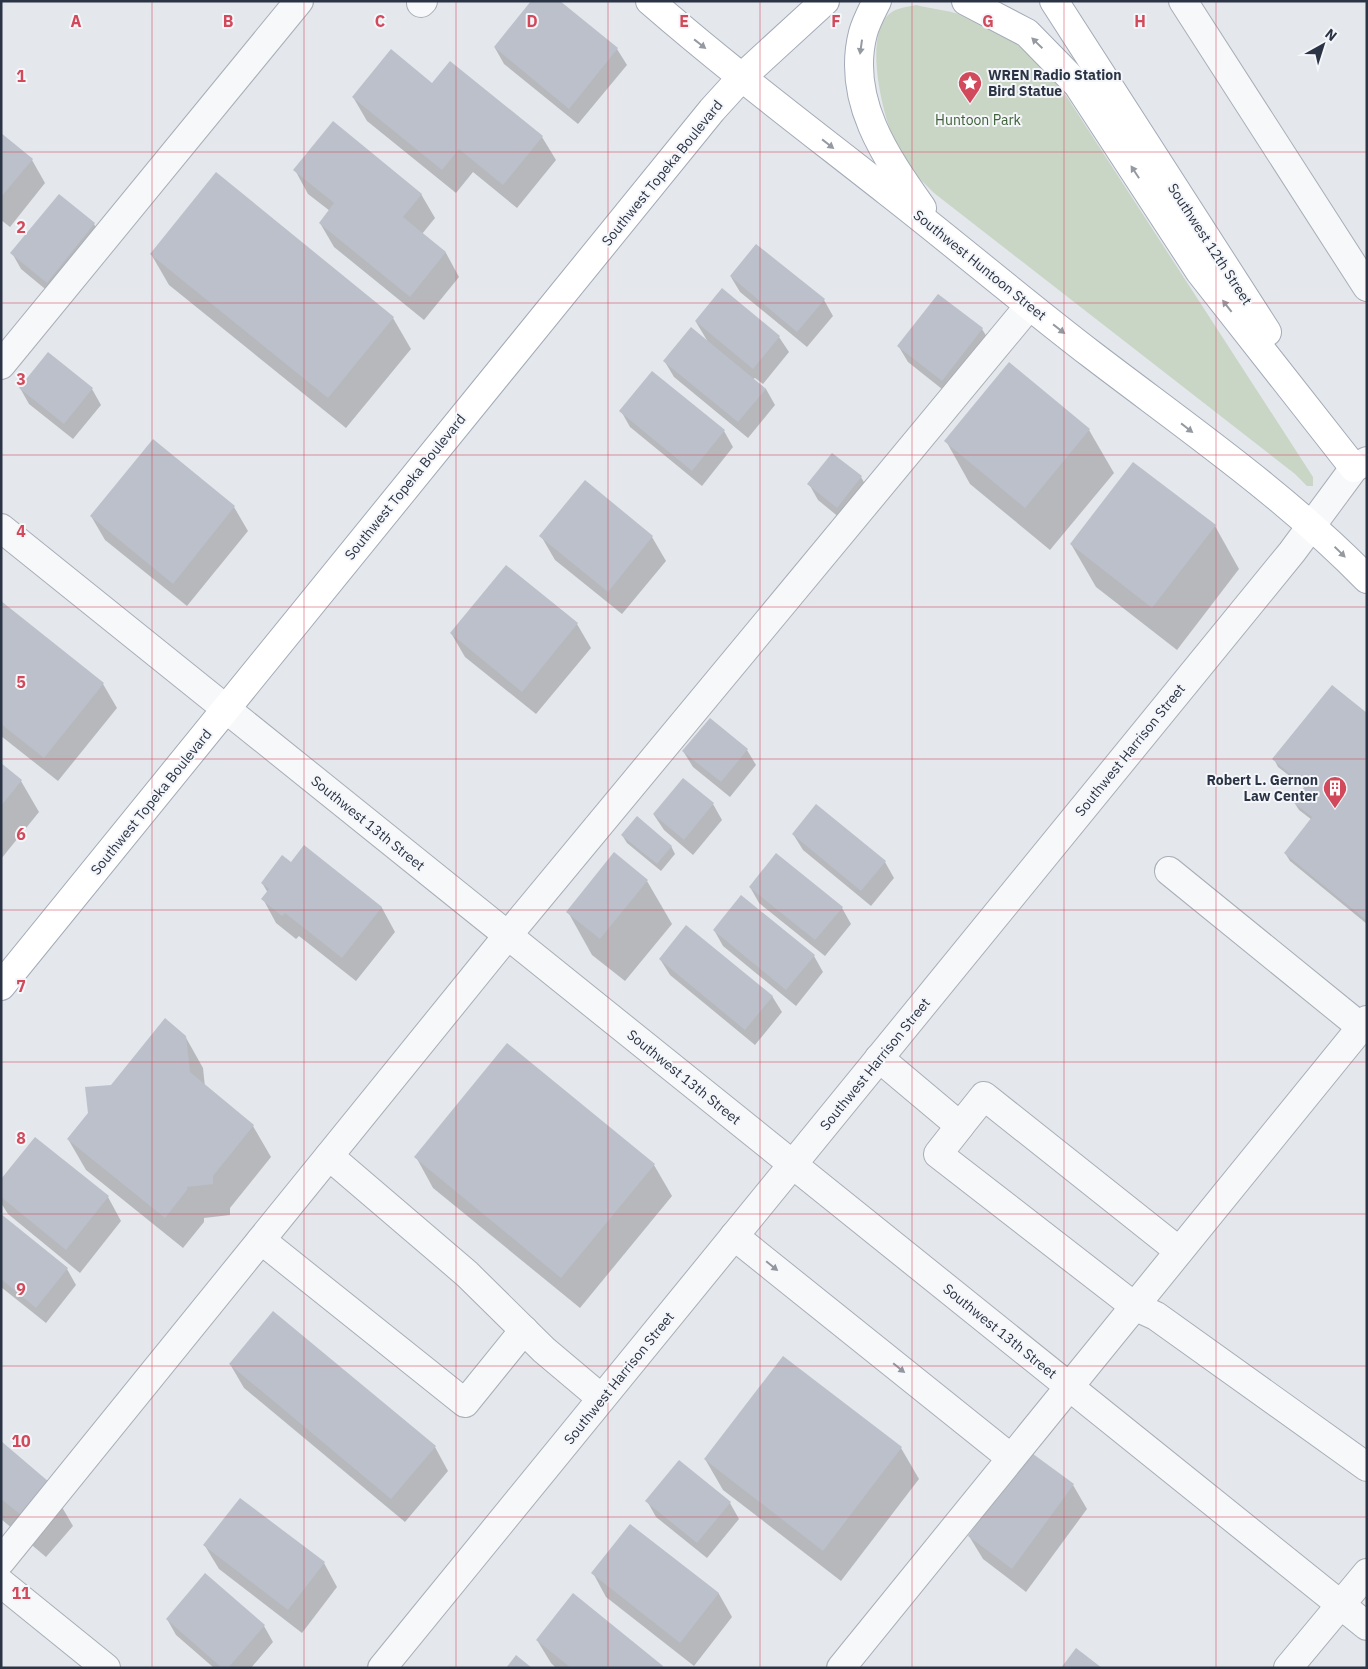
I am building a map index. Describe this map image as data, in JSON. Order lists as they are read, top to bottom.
{
  "streets": {
    "main road": ["Southwest Topeka Boulevard", "Southwest 12th Street", "Southwest Huntoon Street"],
    "street": ["Southwest Harrison Street", "Southwest 13th Street"]
  },
  "crossings": [
    ["Southwest Topeka Boulevard", "Southwest Huntoon Street"],
    ["Southwest Topeka Boulevard", "Southwest 13th Street"],
    ["Southwest 12th Street", "Southwest Harrison Street"],
    ["Southwest Huntoon Street", "Southwest Harrison Street"],
    ["Southwest Harrison Street", "Southwest 13th Street"]
  ],
  "parks": ["Huntoon Park"],
  "places": {
    "place": ["WREN Radio Station Bird Statue"],
    "building": ["Robert L. Gernon Law Center"]
  },
  "north": "top right",
  "grid": {
    "columns": [
      "A",
      "B",
      "C",
      "D",
      "E",
      "F",
      "G",
      "H"
    ],
    "rows": [
      "1",
      "2",
      "3",
      "4",
      "5",
      "6",
      "7",
      "8",
      "9",
      "10",
      "11"
    ]
  }
}
